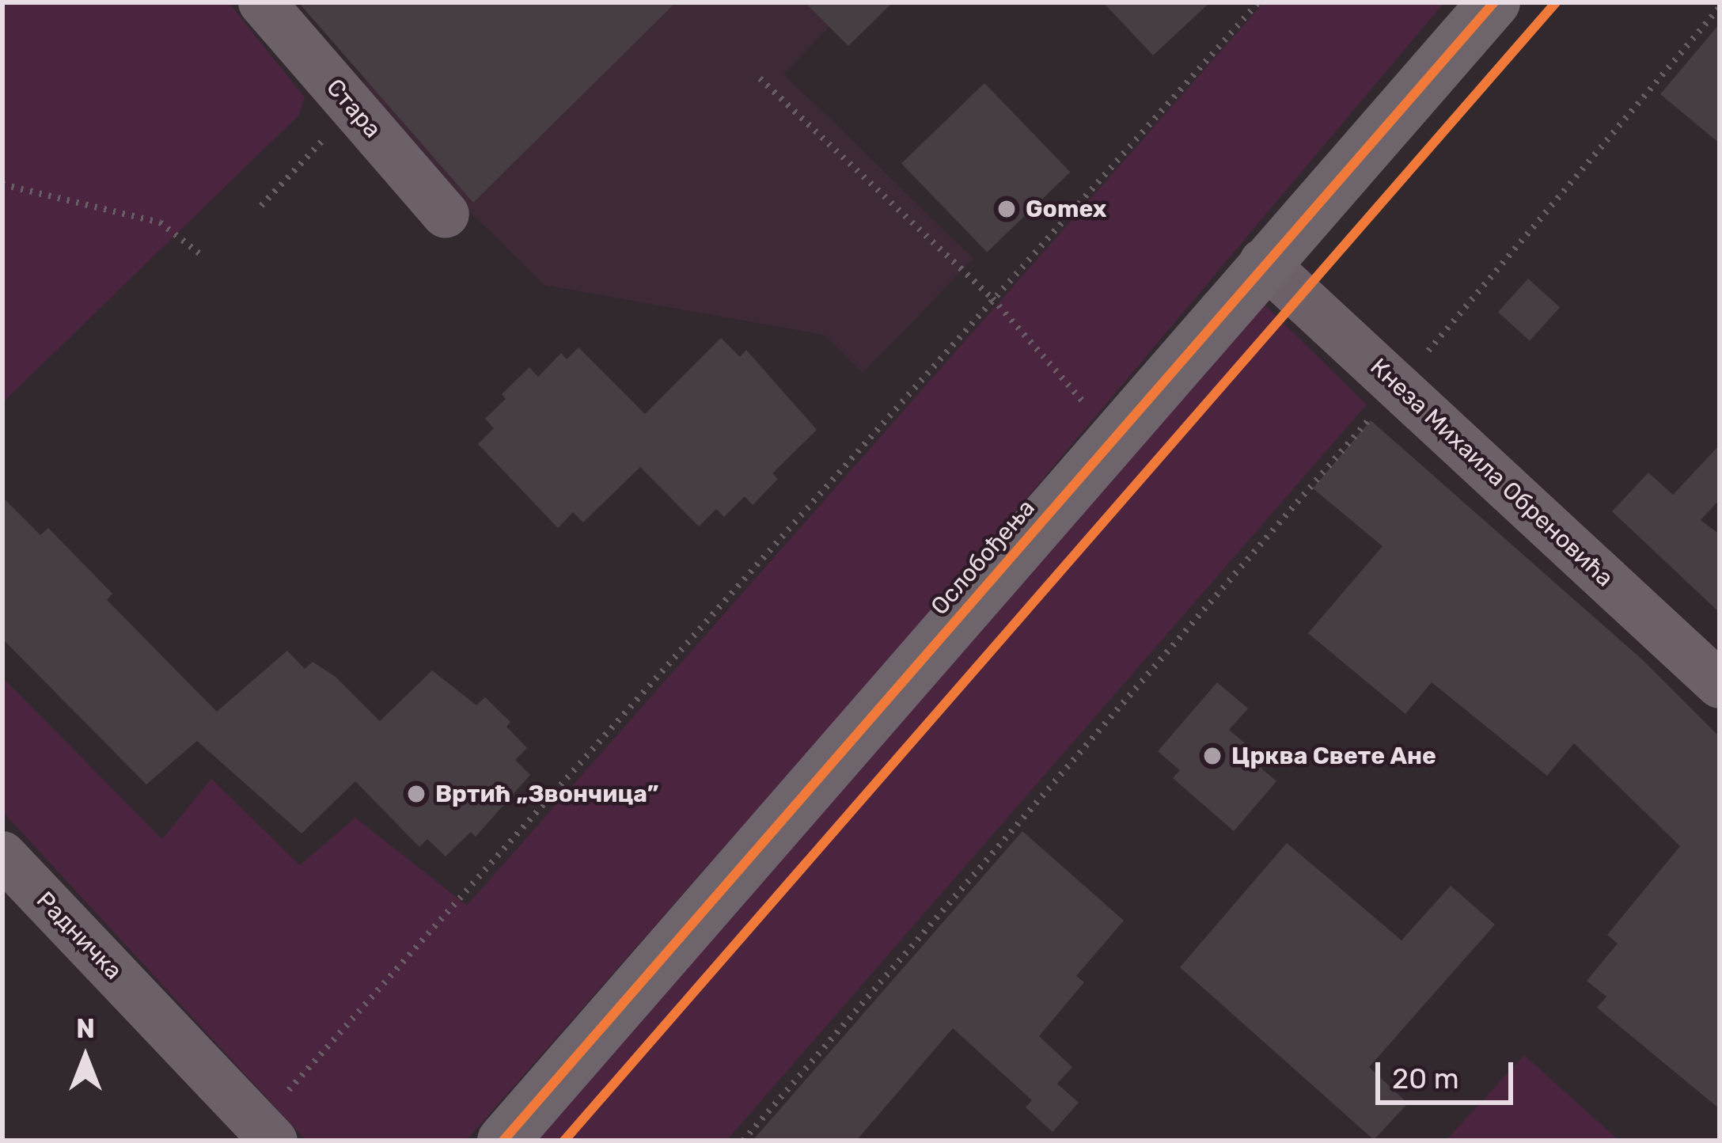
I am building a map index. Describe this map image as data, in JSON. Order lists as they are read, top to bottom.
{
  "streets": {
    "street": [
      "Стара",
      "Кнеза Михаила Обреновића",
      "Ослобођења",
      "Радничка"
    ]
  },
  "crossings": [
    ["Кнеза Михаила Обреновића", "Ослобођења"]
  ],
  "places": ["Gomex", "Црква Свете Ане", "Вртић „Звончица”"],
  "scale_bar": "20 m",
  "north": "top"
}
